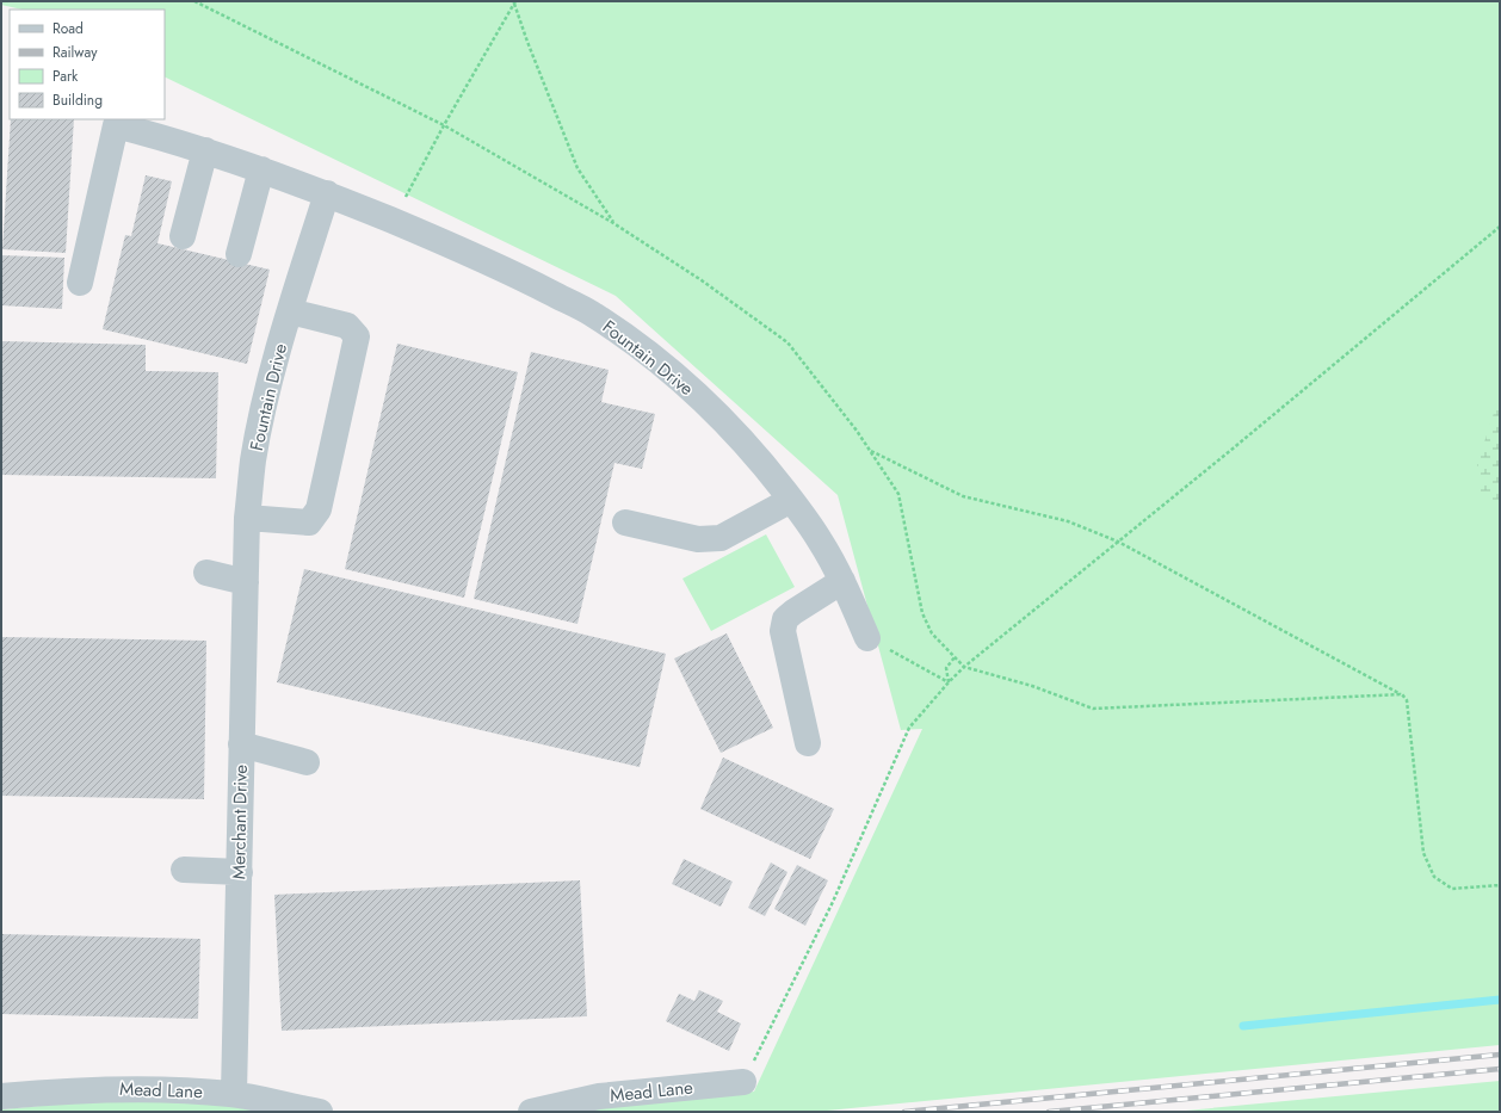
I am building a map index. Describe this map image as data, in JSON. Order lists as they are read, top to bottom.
{
  "streets": {
    "street": ["Fountain Drive", "Merchant Drive", "Mead Lane"]
  },
  "crossings": [
    ["Fountain Drive", "Merchant Drive"],
    ["Merchant Drive", "Mead Lane"]
  ],
  "legend": [
    "Road",
    "Railway",
    "Park",
    "Building"
  ]
}
